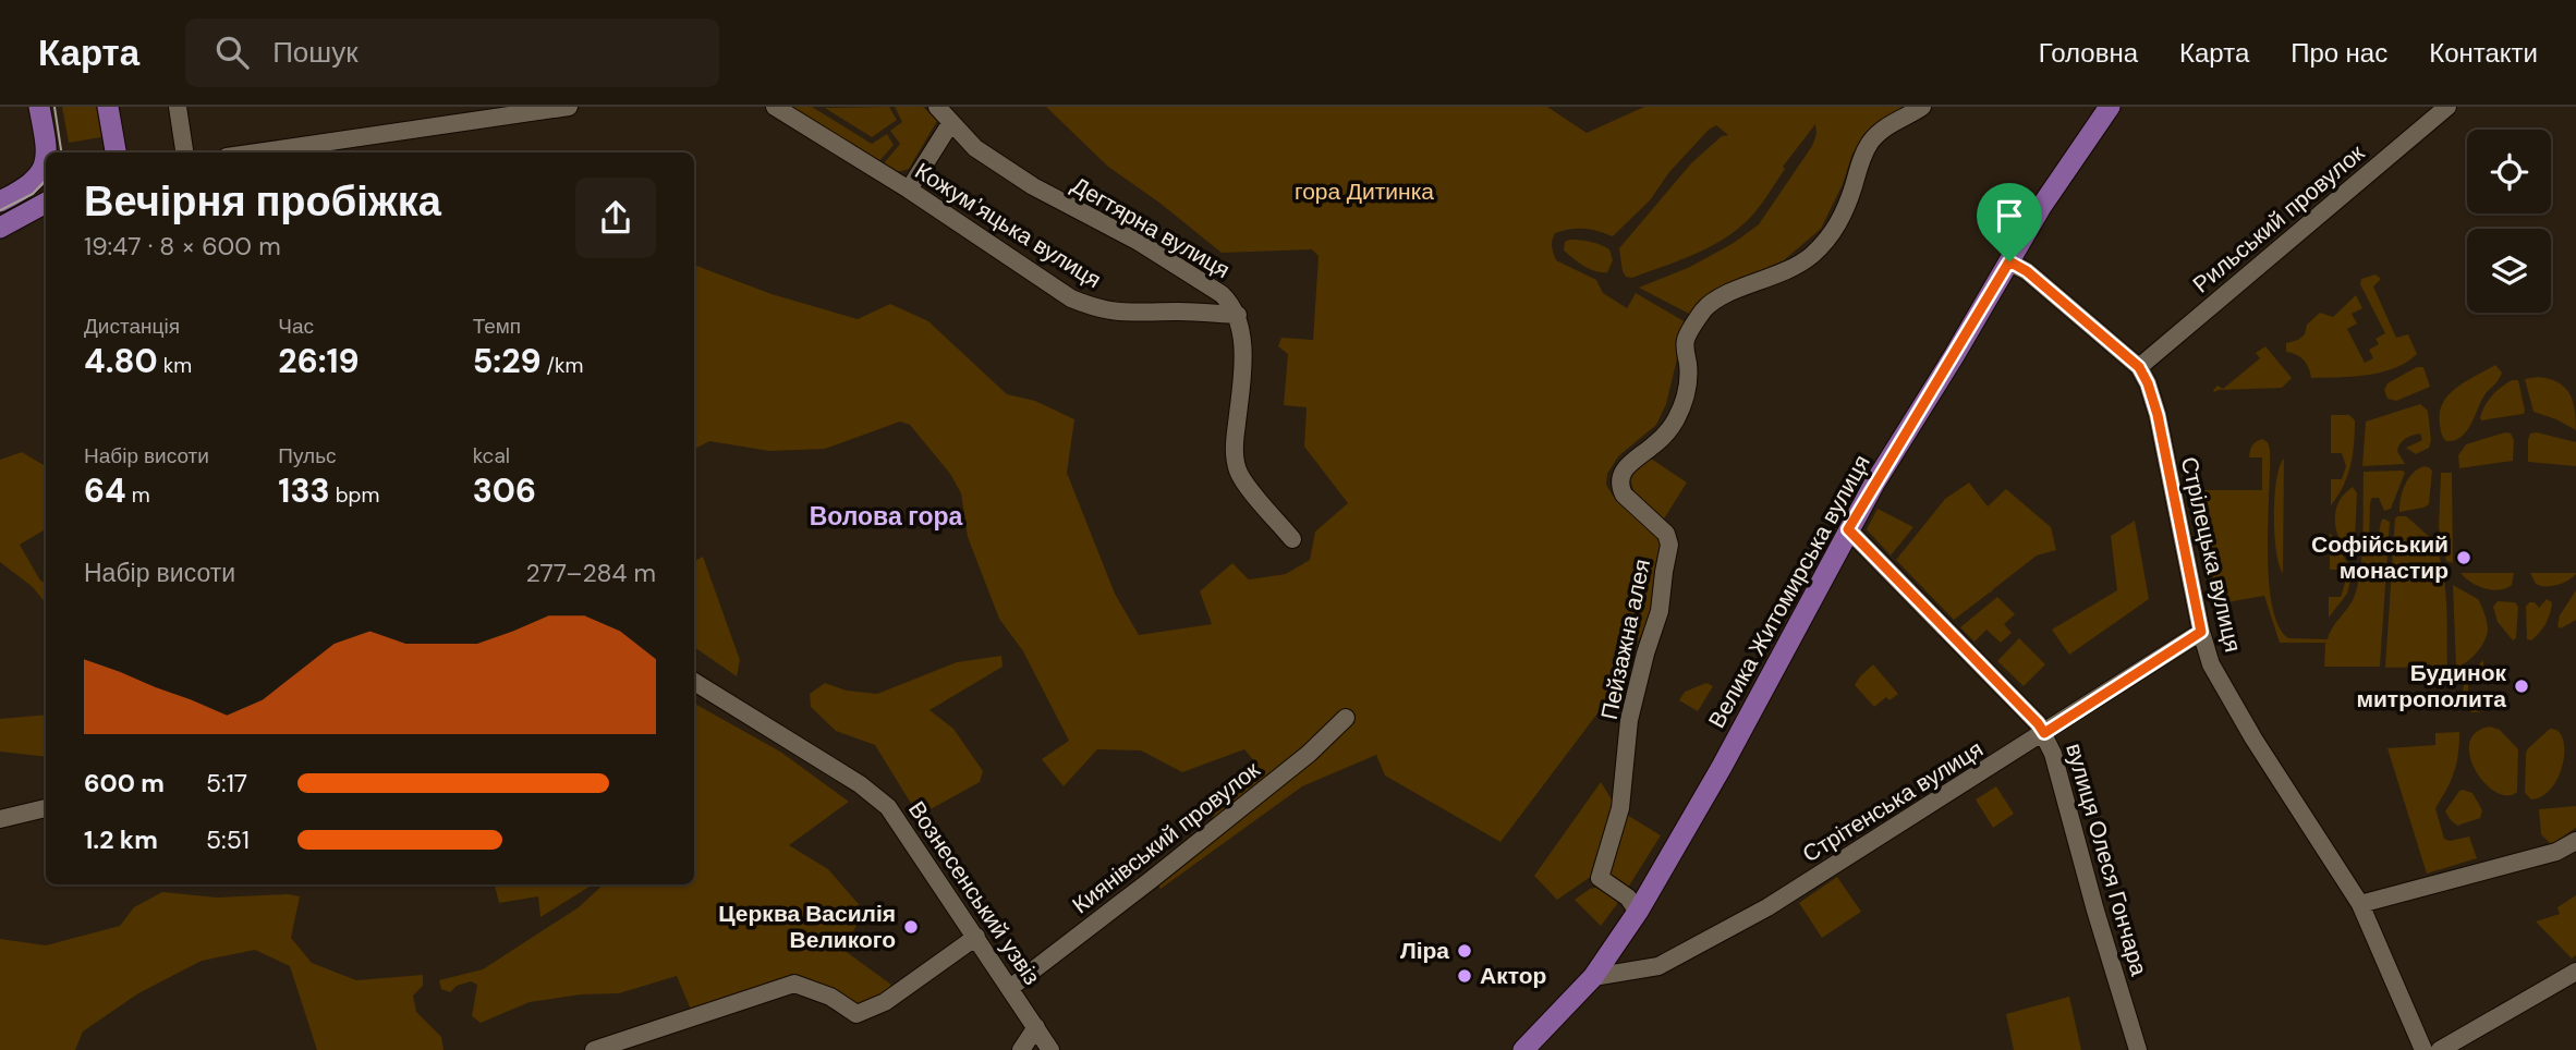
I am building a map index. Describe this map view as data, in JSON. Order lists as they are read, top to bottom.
{
  "streets": {
    "main road": ["Велика Житомирська вулиця"],
    "street": [
      "Рильський провулок",
      "Кожумʼяцька вулиця",
      "Дегтярна вулиця",
      "Стрілецька вулиця",
      "Пейзажна алея",
      "Стрітенська вулиця",
      "Киянівський провулок",
      "вулиця Олеся Гончара",
      "Вознесенський узвіз"
    ]
  },
  "crossings": [
    ["Рильський провулок", "Стрілецька вулиця"],
    ["Кожумʼяцька вулиця", "Дегтярна вулиця"],
    ["Стрілецька вулиця", "Велика Житомирська вулиця"],
    ["Стрілецька вулиця", "Стрітенська вулиця"],
    ["Велика Житомирська вулиця", "Пейзажна алея"],
    ["Велика Житомирська вулиця", "Стрітенська вулиця"],
    ["Велика Житомирська вулиця", "вулиця Олеся Гончара"],
    ["Стрітенська вулиця", "вулиця Олеся Гончара"],
    ["Киянівський провулок", "Вознесенський узвіз"]
  ],
  "districts": ["Волова гора"],
  "parks": ["гора Дитинка"],
  "places": [
    "Софійський монастир",
    "Будинок митрополита",
    "Церква Василія Великого",
    "Ліра",
    "Актор"
  ],
  "page": {
    "header": "Карта",
    "search": "Пошук",
    "nav": [
      "Головна",
      "Карта",
      "Про нас",
      "Контакти"
    ],
    "heading": ["Вечірня пробіжка", "19:47 · 8 × 600 m"],
    "stats": [
      ["Дистанція", "4.80 km"],
      ["Час", "26:19"],
      ["Темп", "5:29 /km"],
      ["Набір висоти", "64 m"],
      ["Пульс", "133 bpm"],
      ["kcal", "306"]
    ],
    "chart": ["Набір висоти", "277–284 m"],
    "list": [
      {
        "name": "600 m",
        "note": "5:17"
      },
      {
        "name": "1.2 km",
        "note": "5:51"
      }
    ]
  }
}
